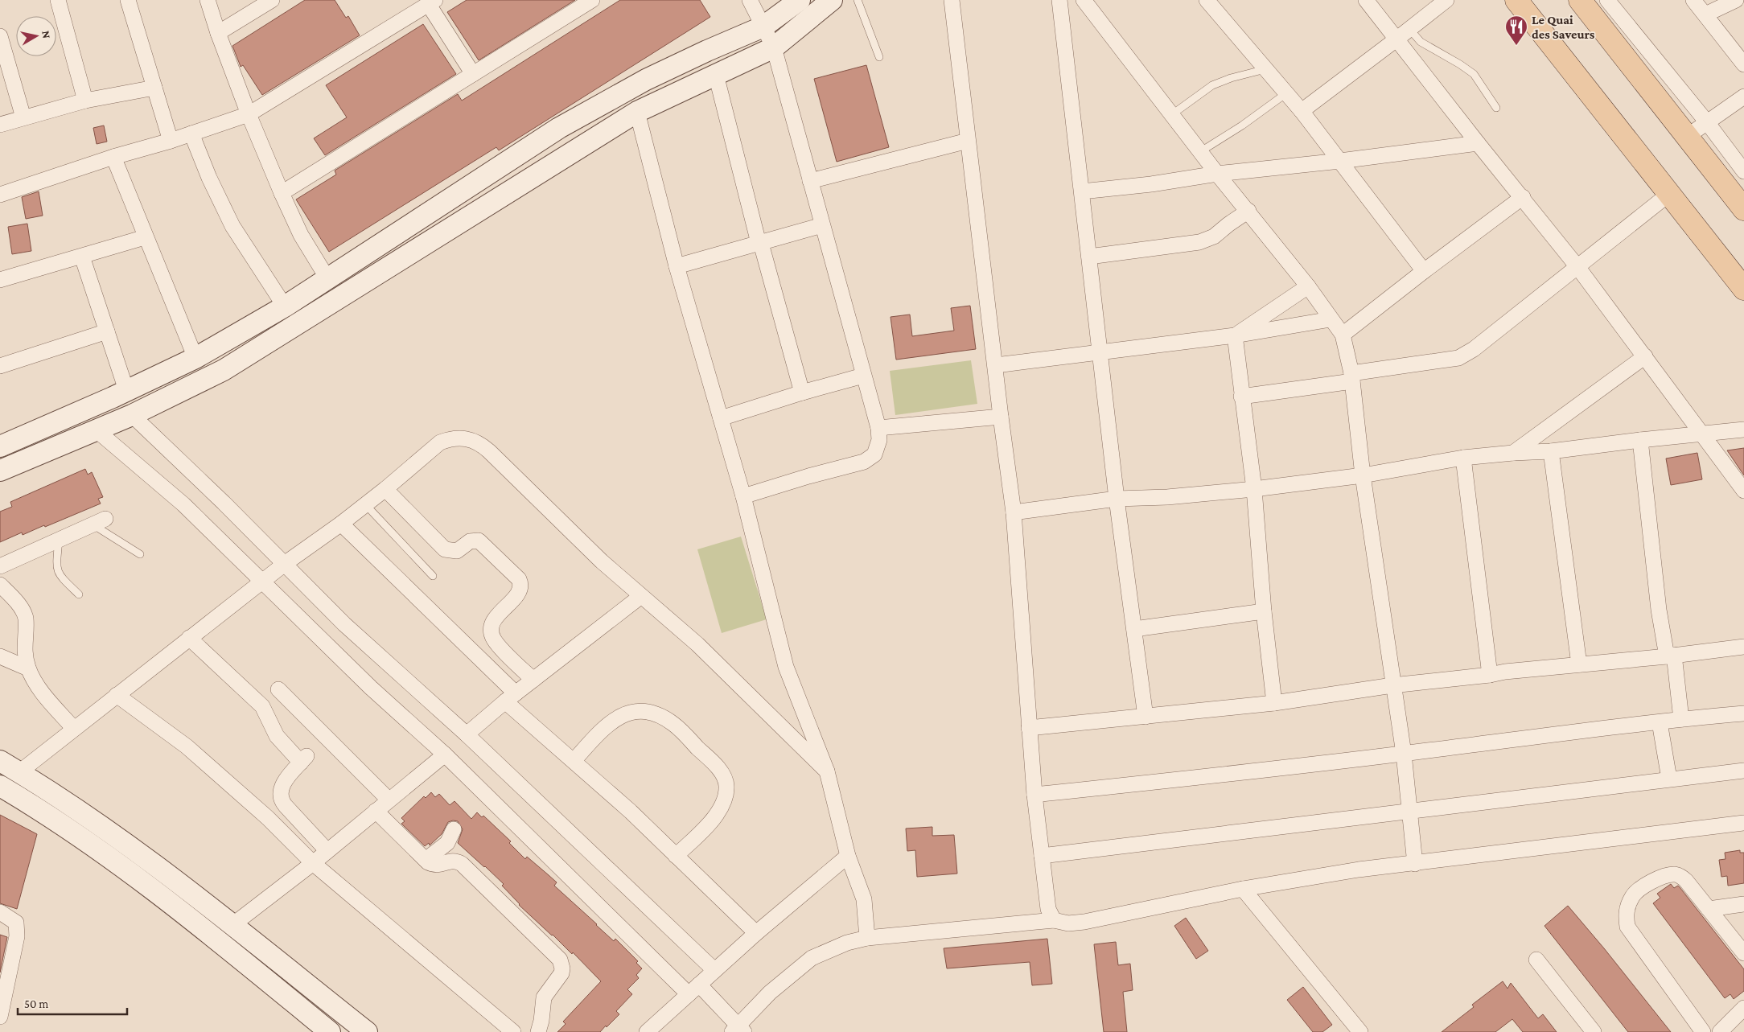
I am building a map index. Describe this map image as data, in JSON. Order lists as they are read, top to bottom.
{
  "places": {
    "restaurant": ["Le Quai des Saveurs"]
  },
  "scale_bar": "50 m",
  "north": "right"
}
